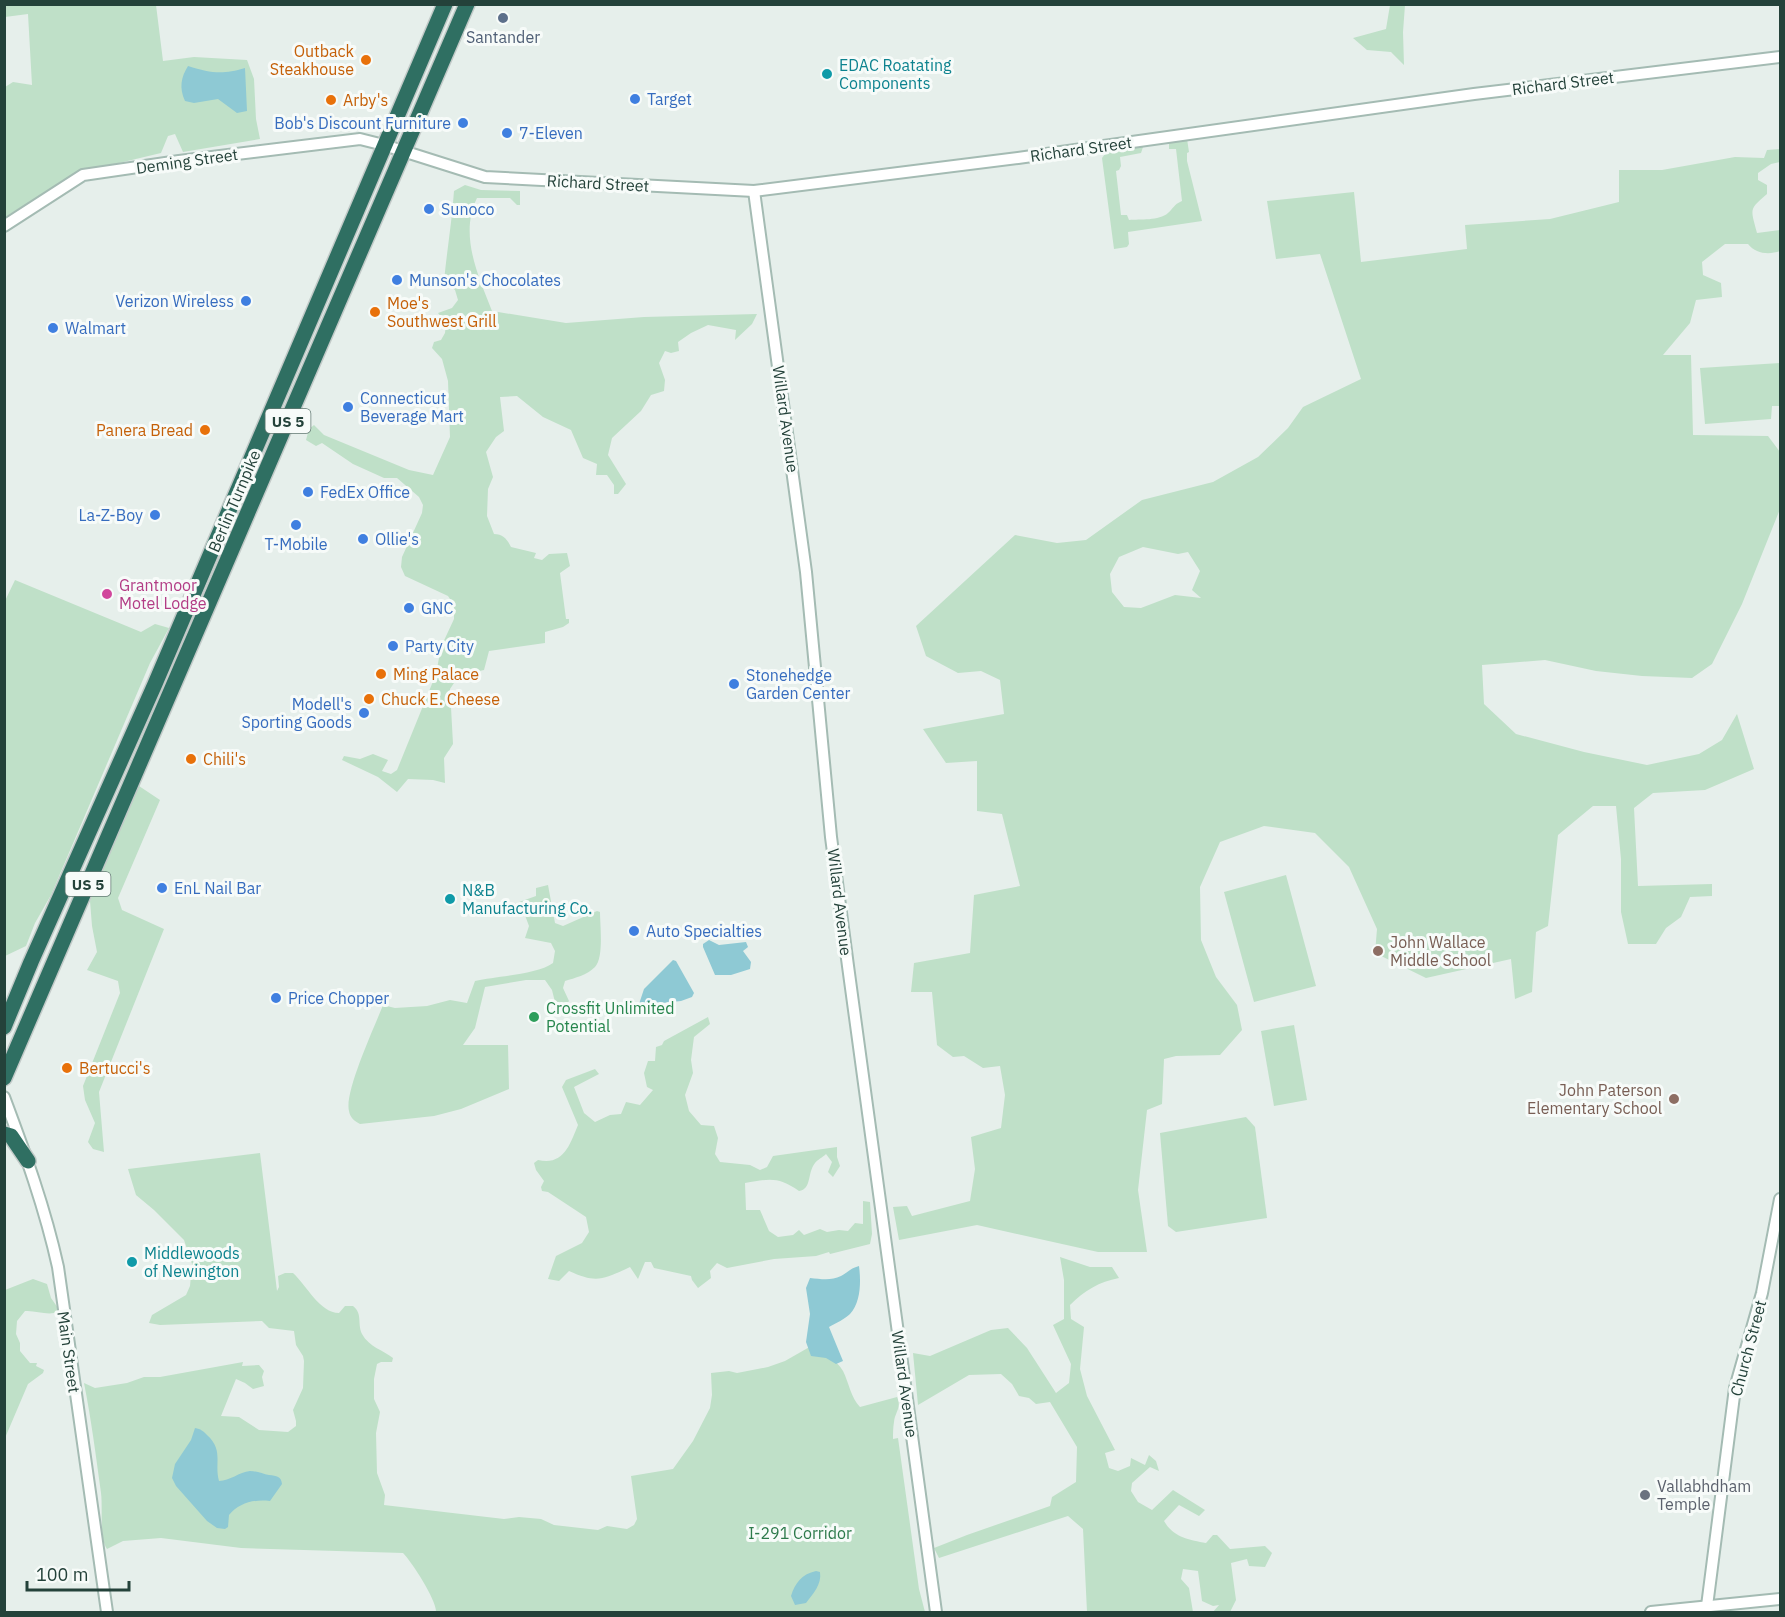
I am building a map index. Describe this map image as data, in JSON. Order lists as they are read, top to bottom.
{
  "streets": {
    "highway": ["US 5", "Berlin Turnpike"],
    "main road": [
      "Richard Street",
      "Deming Street",
      "Willard Avenue",
      "Church Street",
      "Main Street"
    ]
  },
  "crossings": [
    ["Richard Street", "Deming Street"],
    ["Richard Street", "Willard Avenue"],
    ["Richard Street", "Berlin Turnpike"],
    ["Deming Street", "Berlin Turnpike"]
  ],
  "parks": ["I-291 Corridor"],
  "places": [
    "Santander",
    "Outback Steakhouse",
    "EDAC Roatating Components",
    "Target",
    "Arby's",
    "Bob's Discount Furniture",
    "7-Eleven",
    "Sunoco",
    "Munson's Chocolates",
    "Verizon Wireless",
    "Moe's Southwest Grill",
    "Walmart",
    "Connecticut Beverage Mart",
    "Panera Bread",
    "FedEx Office",
    "La-Z-Boy",
    "T-Mobile",
    "Ollie's",
    "Grantmoor Motel Lodge",
    "GNC",
    "Party City",
    "Ming Palace",
    "Stonehedge Garden Center",
    "Chuck E. Cheese",
    "Modell's Sporting Goods",
    "Chili's",
    "EnL Nail Bar",
    "N&B Manufacturing Co.",
    "Auto Specialties",
    "John Wallace Middle School",
    "Price Chopper",
    "Crossfit Unlimited Potential",
    "Bertucci's",
    "John Paterson Elementary School",
    "Middlewoods of Newington",
    "Vallabhdham Temple"
  ],
  "scale_bar": "100 m"
}
